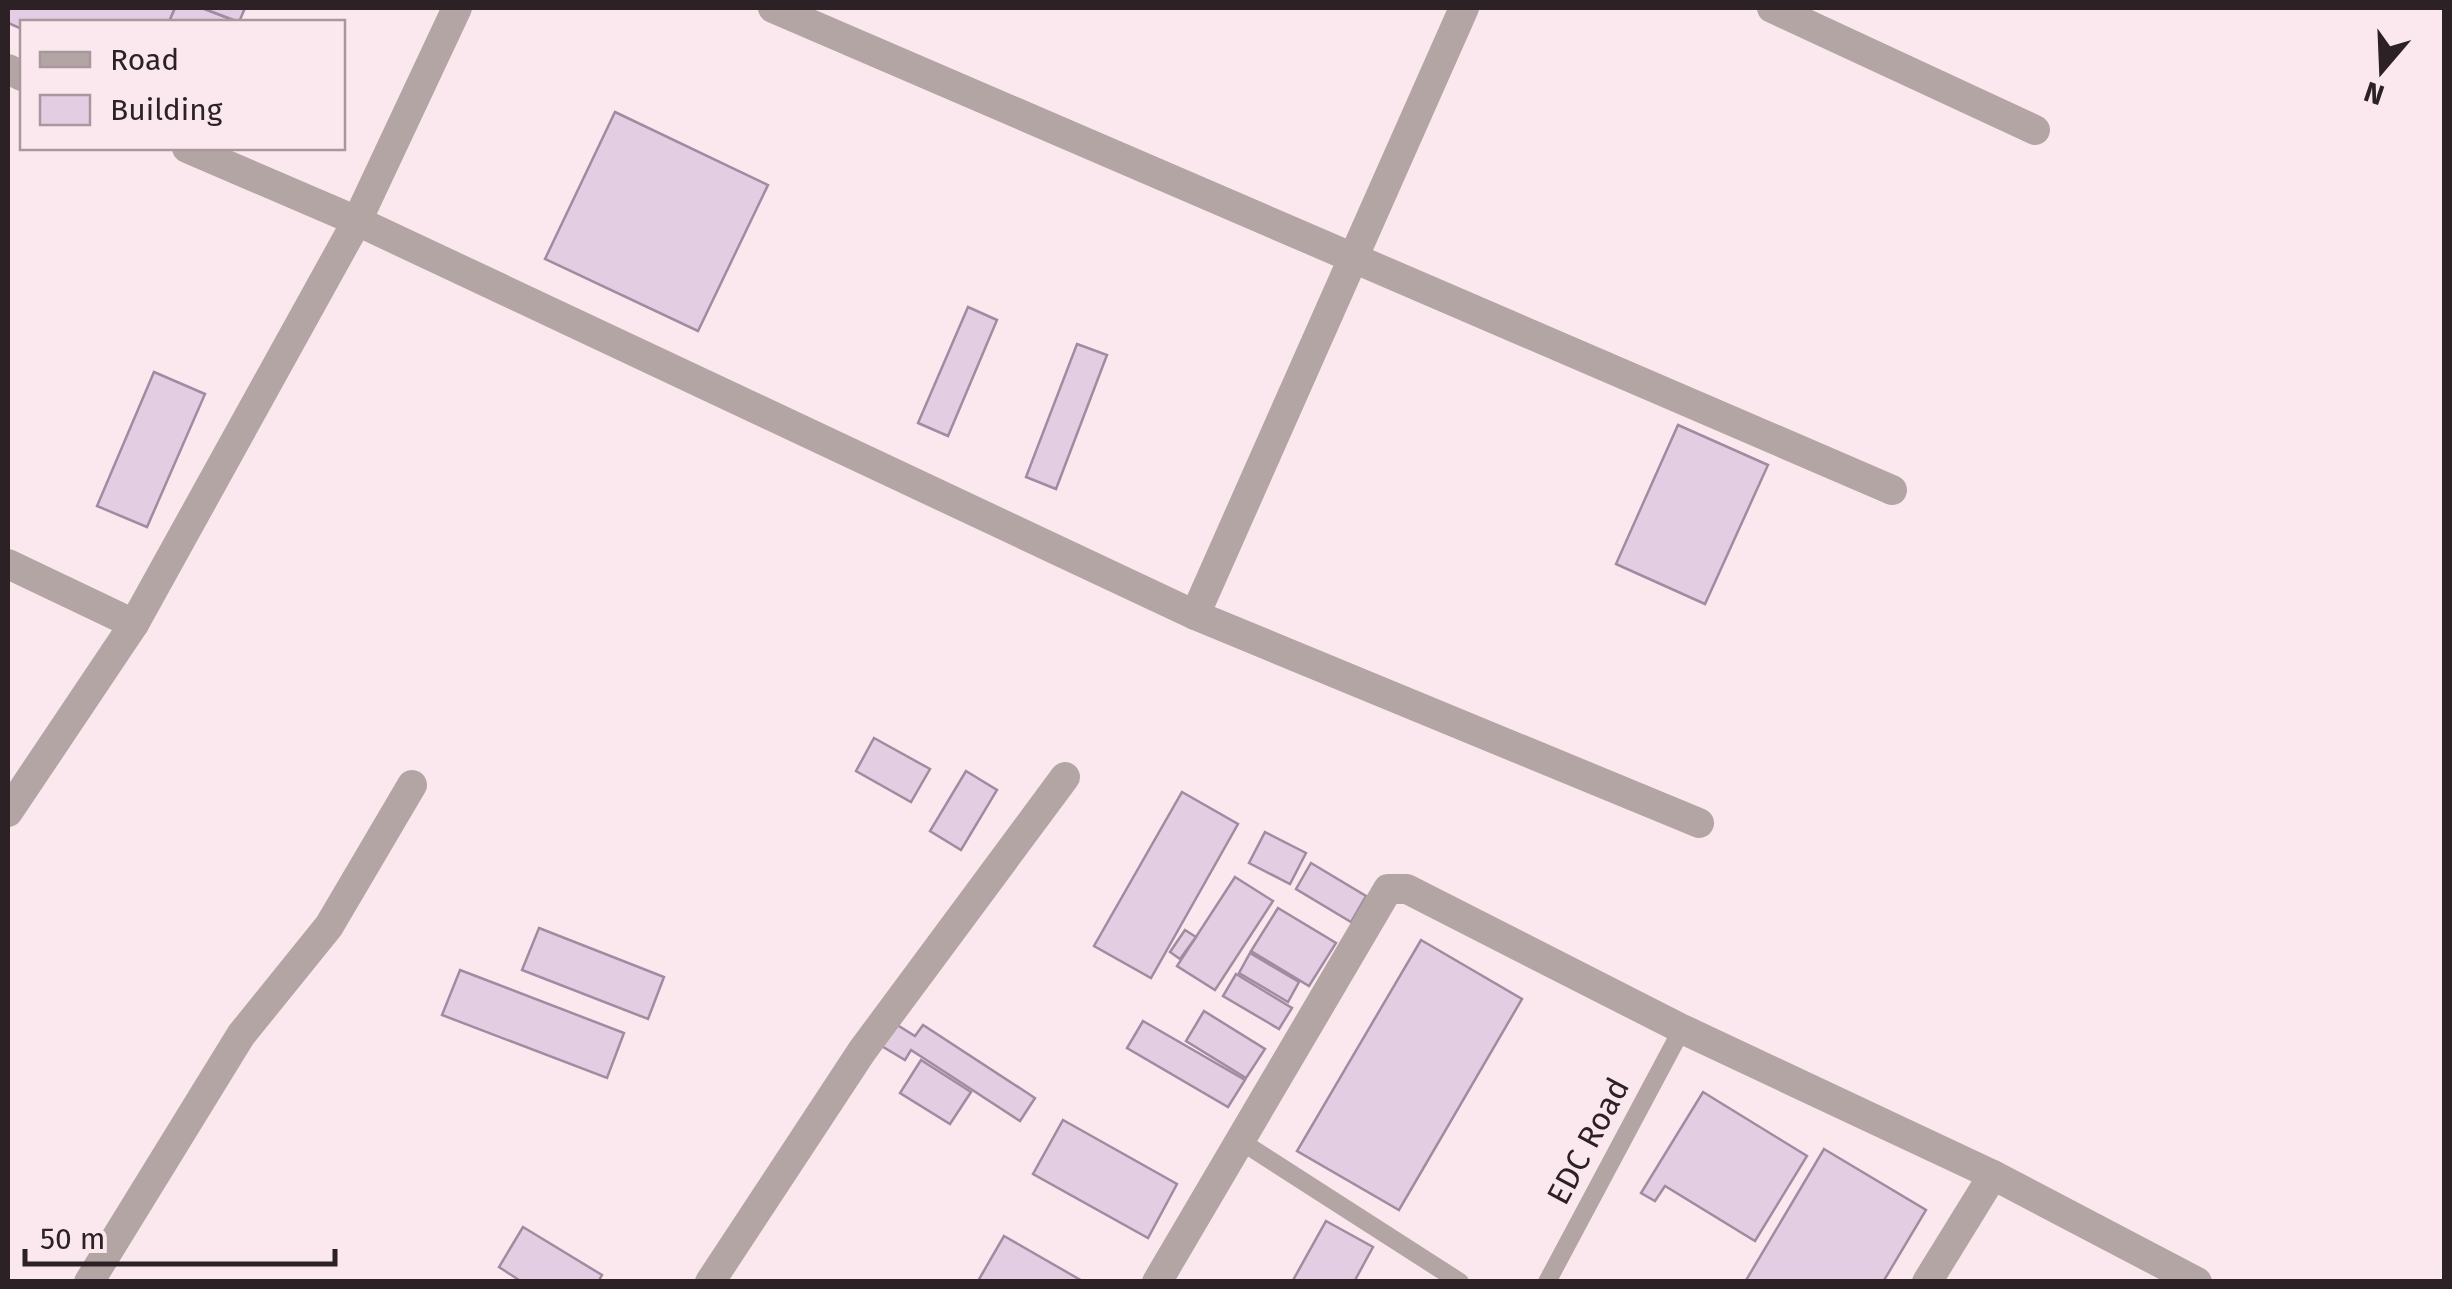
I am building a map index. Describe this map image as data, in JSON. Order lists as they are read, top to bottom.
{
  "streets": {
    "lane": ["EDC Road"]
  },
  "legend": ["Road", "Building"],
  "scale_bar": "50 m",
  "north": "bottom"
}
